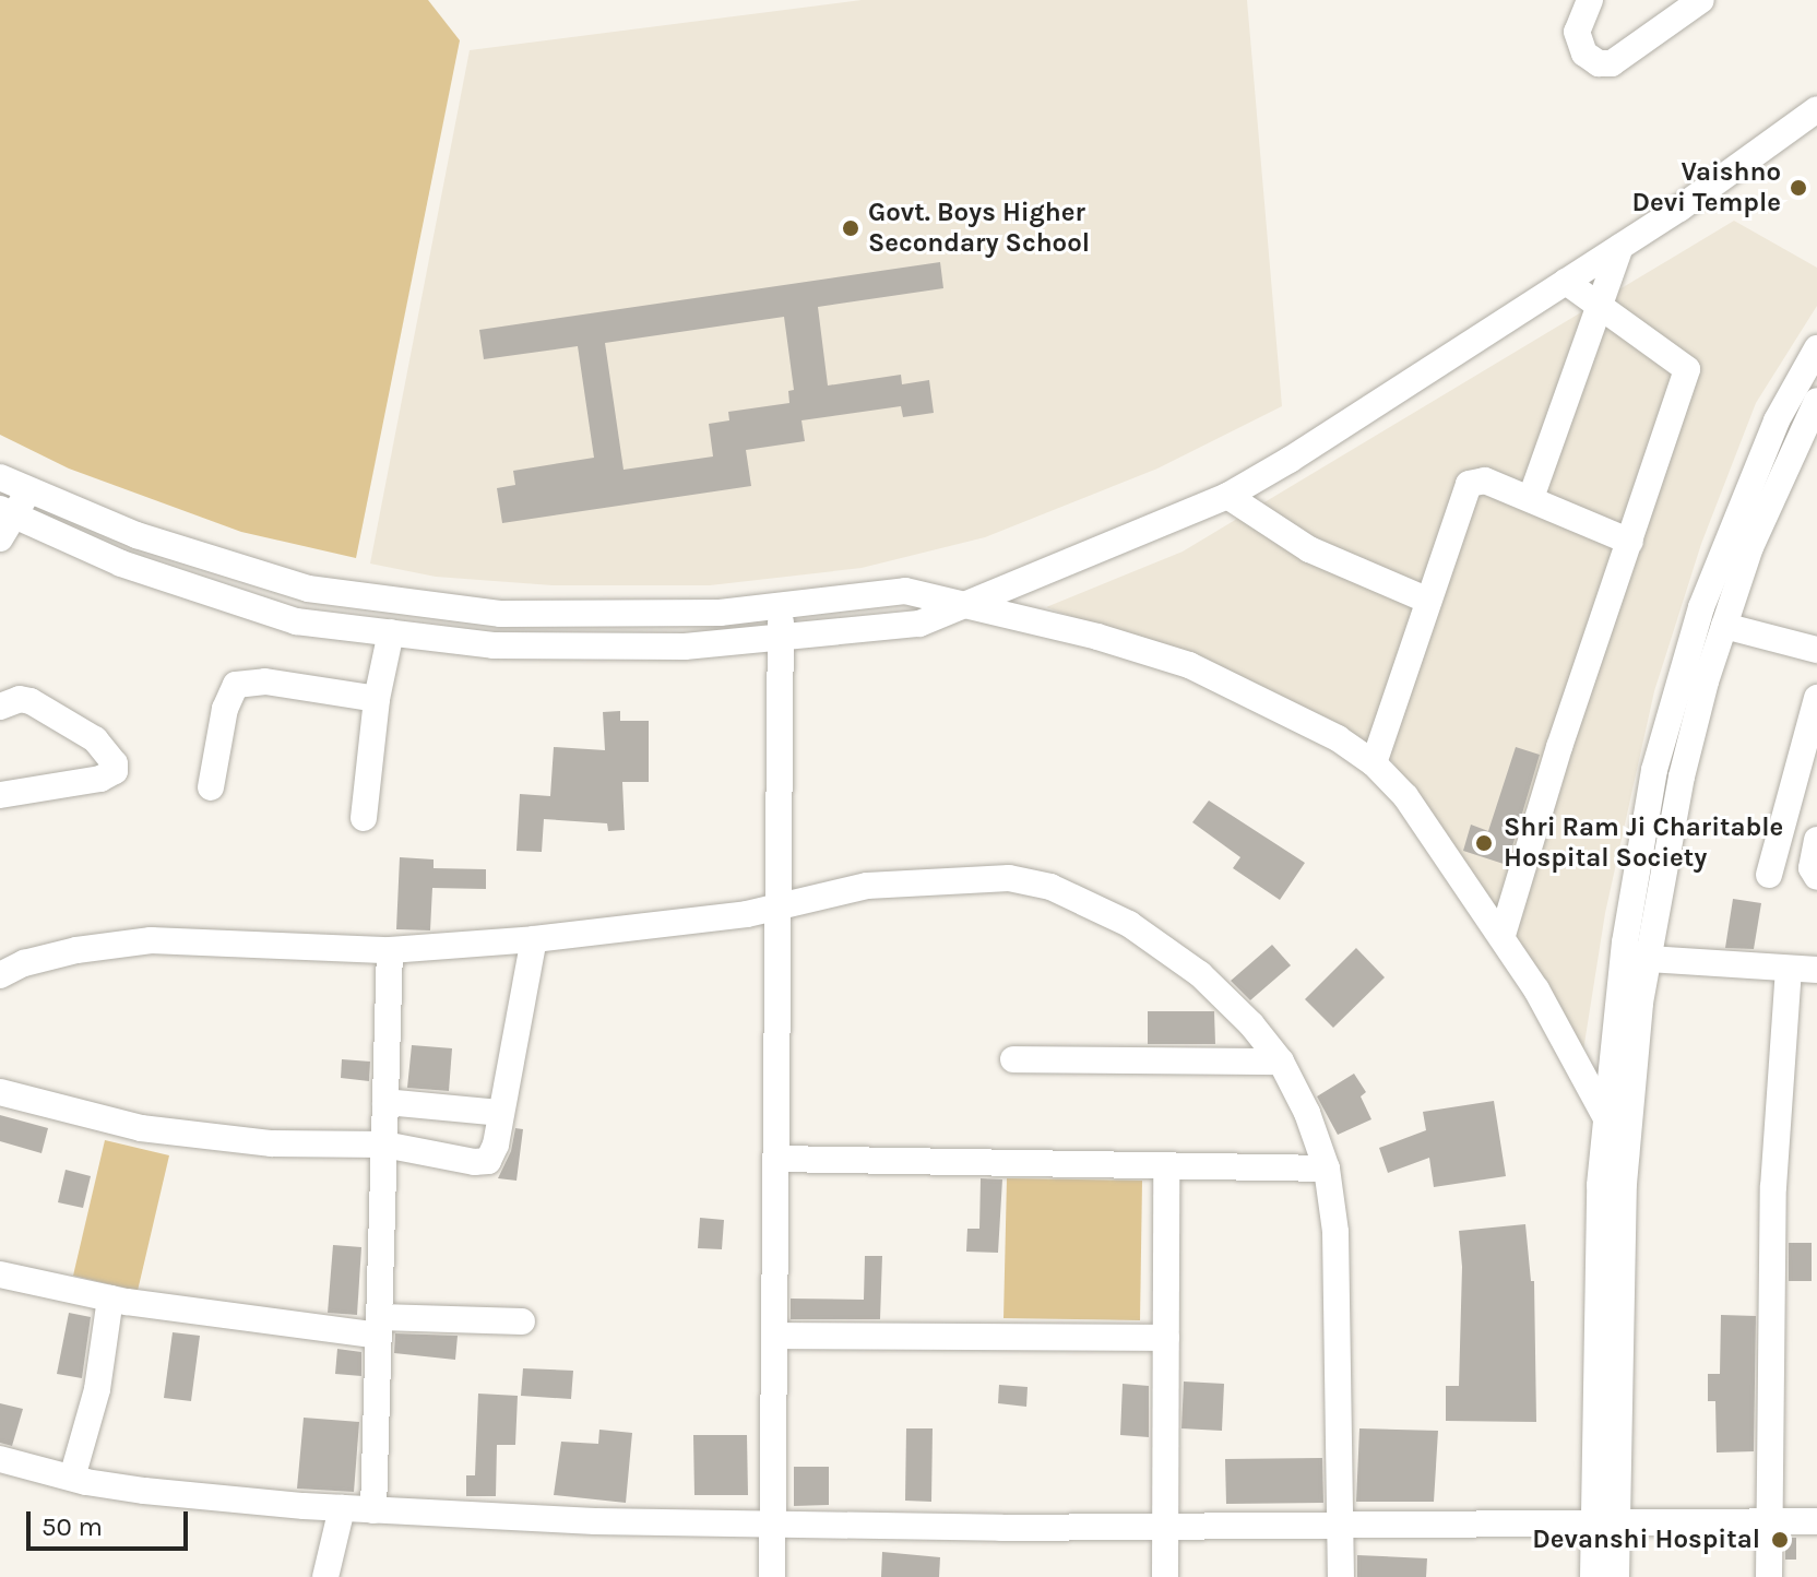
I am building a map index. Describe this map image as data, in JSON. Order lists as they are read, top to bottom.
{
  "places": [
    "Vaishno Devi Temple",
    "Govt. Boys Higher Secondary School",
    "Shri Ram Ji Charitable Hospital Society",
    "Devanshi Hospital"
  ],
  "scale_bar": "50 m"
}
